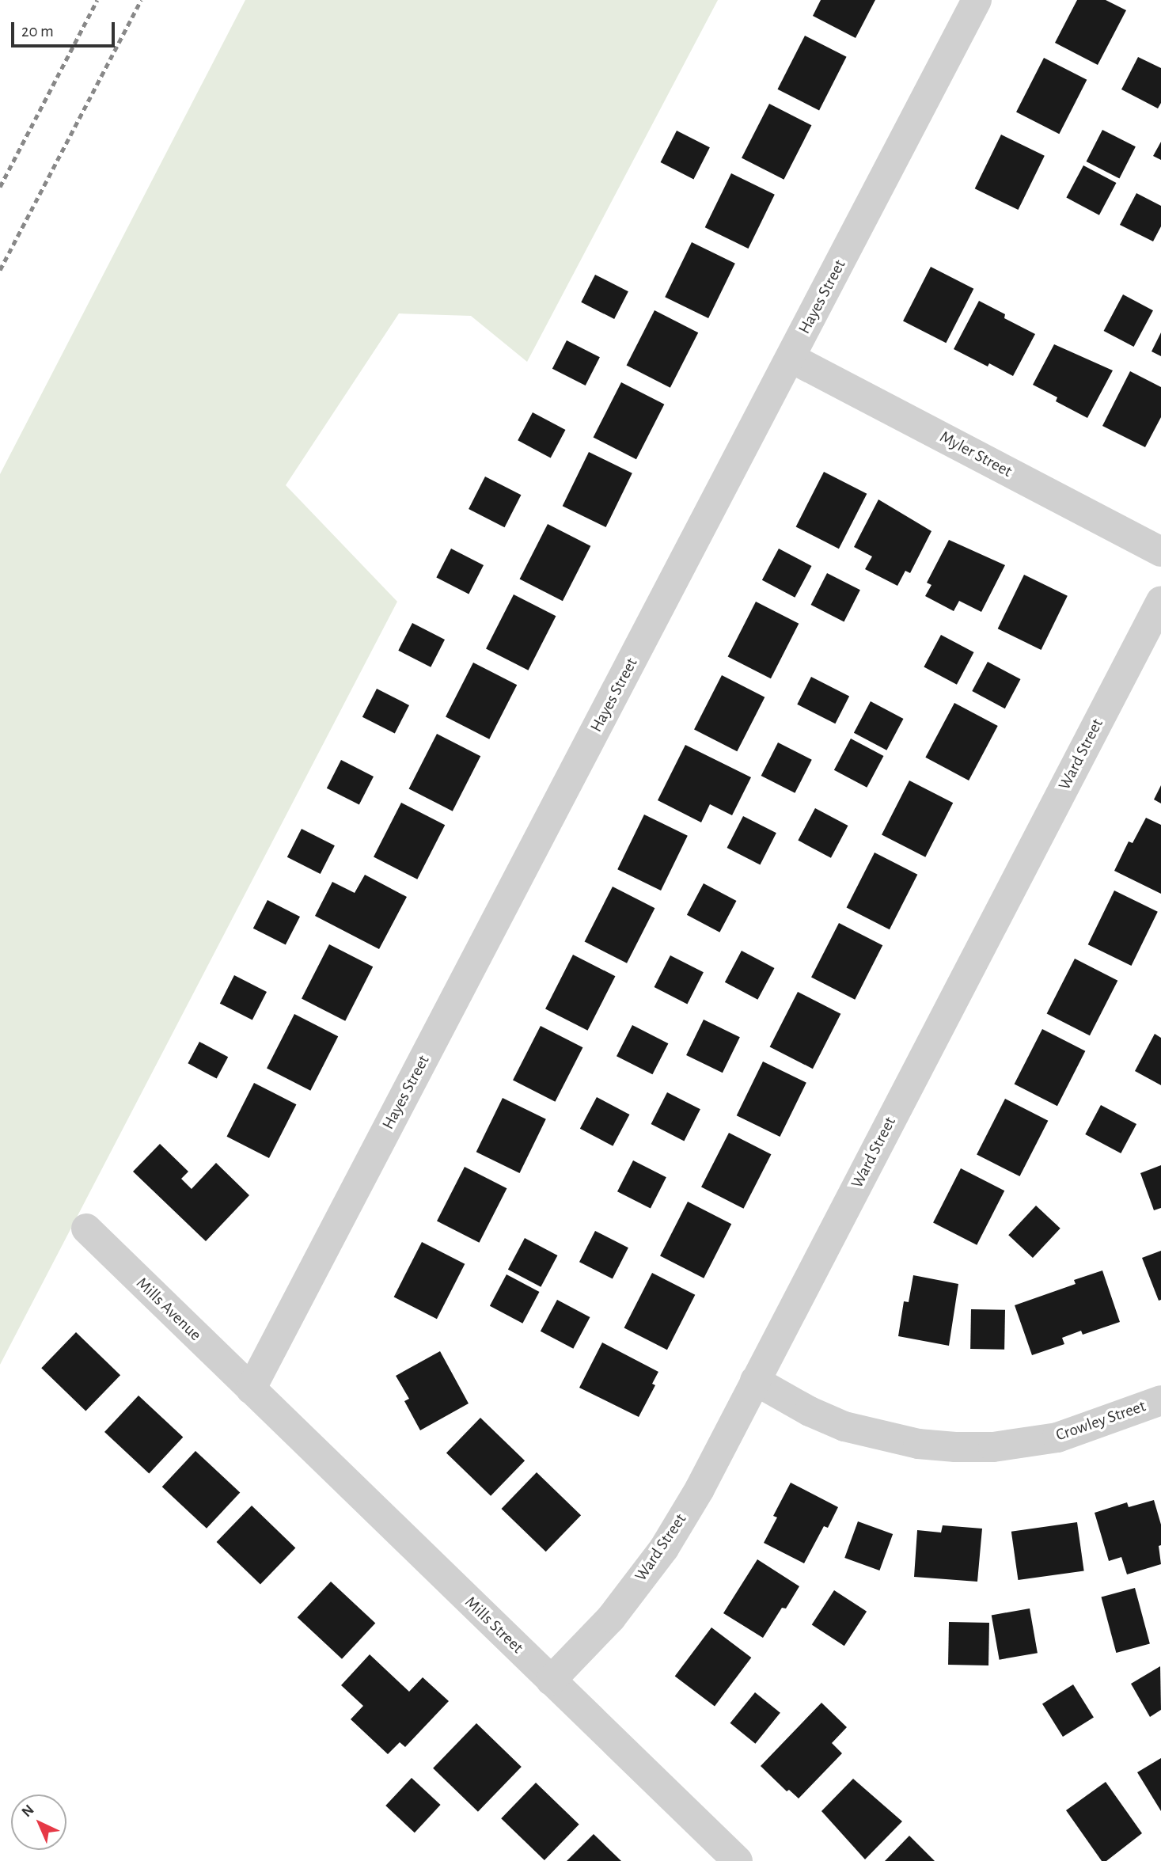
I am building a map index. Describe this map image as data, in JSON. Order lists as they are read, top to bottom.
{
  "streets": {
    "street": [
      "Hayes Street",
      "Myler Street",
      "Ward Street",
      "Mills Avenue",
      "Crowley Street",
      "Mills Street"
    ]
  },
  "crossings": [
    ["Hayes Street", "Myler Street"],
    ["Hayes Street", "Mills Avenue"],
    ["Hayes Street", "Mills Street"],
    ["Ward Street", "Crowley Street"],
    ["Ward Street", "Mills Street"],
    ["Mills Avenue", "Mills Street"]
  ],
  "scale_bar": "20 m",
  "north": "top left"
}
